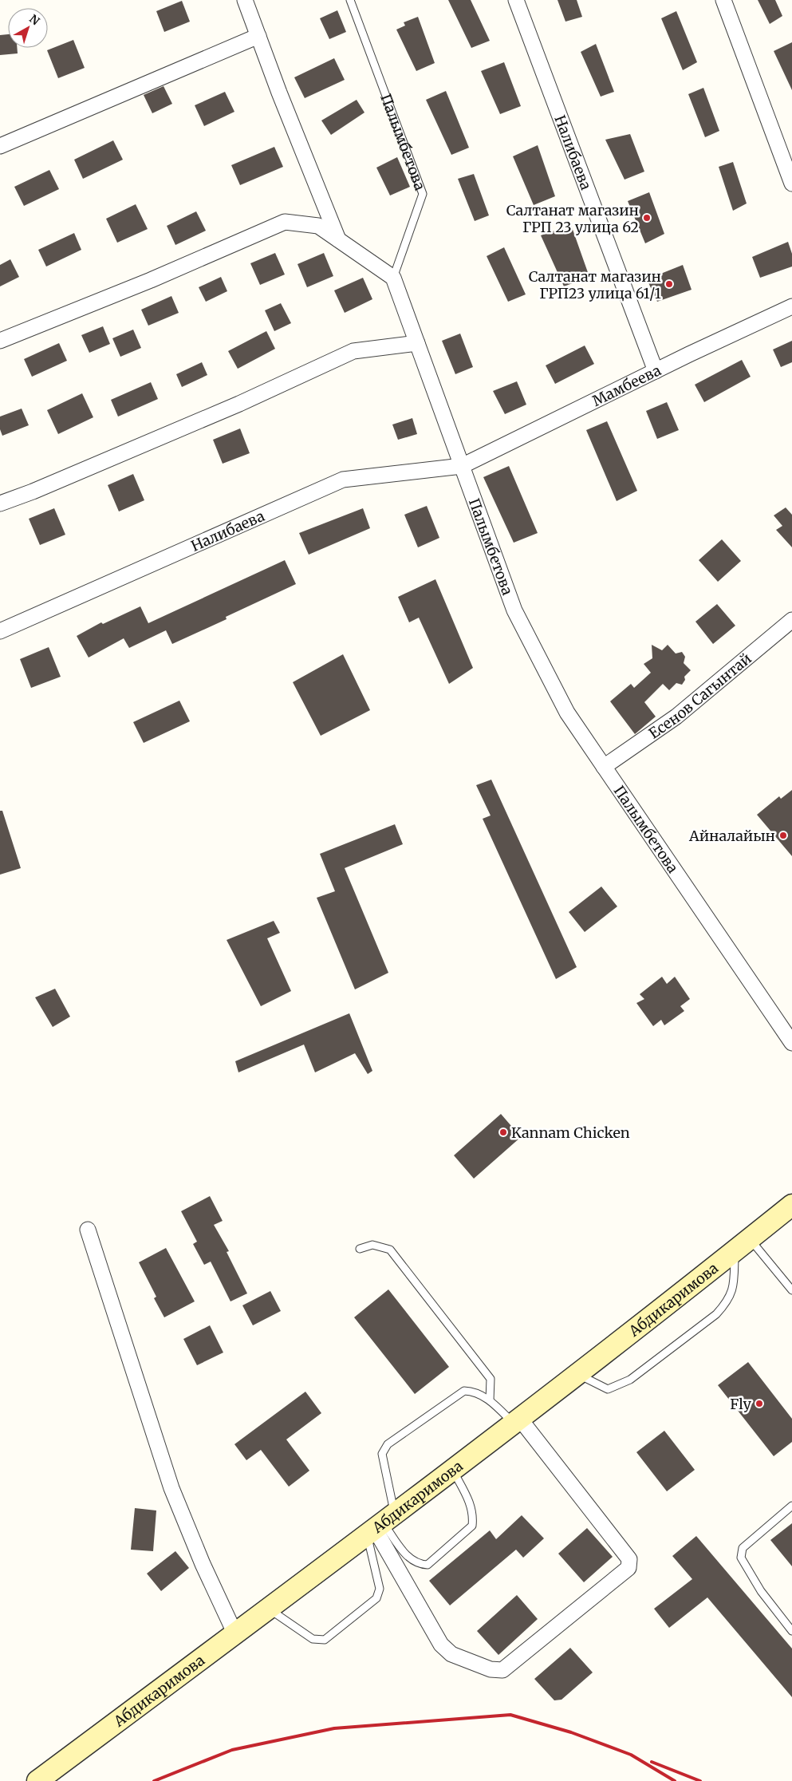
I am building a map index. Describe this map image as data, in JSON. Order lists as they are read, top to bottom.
{
  "streets": {
    "main road": ["Абдикаримова"],
    "street": [
      "Палымбетова",
      "Налибаева",
      "Мамбеева",
      "Есенов Сагынтай"
    ]
  },
  "crossings": [
    ["Палымбетова", "Налибаева"],
    ["Палымбетова", "Мамбеева"],
    ["Палымбетова", "Есенов Сагынтай"],
    ["Налибаева", "Мамбеева"]
  ],
  "places": [
    "Салтанат магазин ГРП 23 улица 62",
    "Салтанат магазин ГРП23 улица 61/1",
    "Айналайын",
    "Kannam Chicken",
    "Fly"
  ],
  "north": "top right"
}
